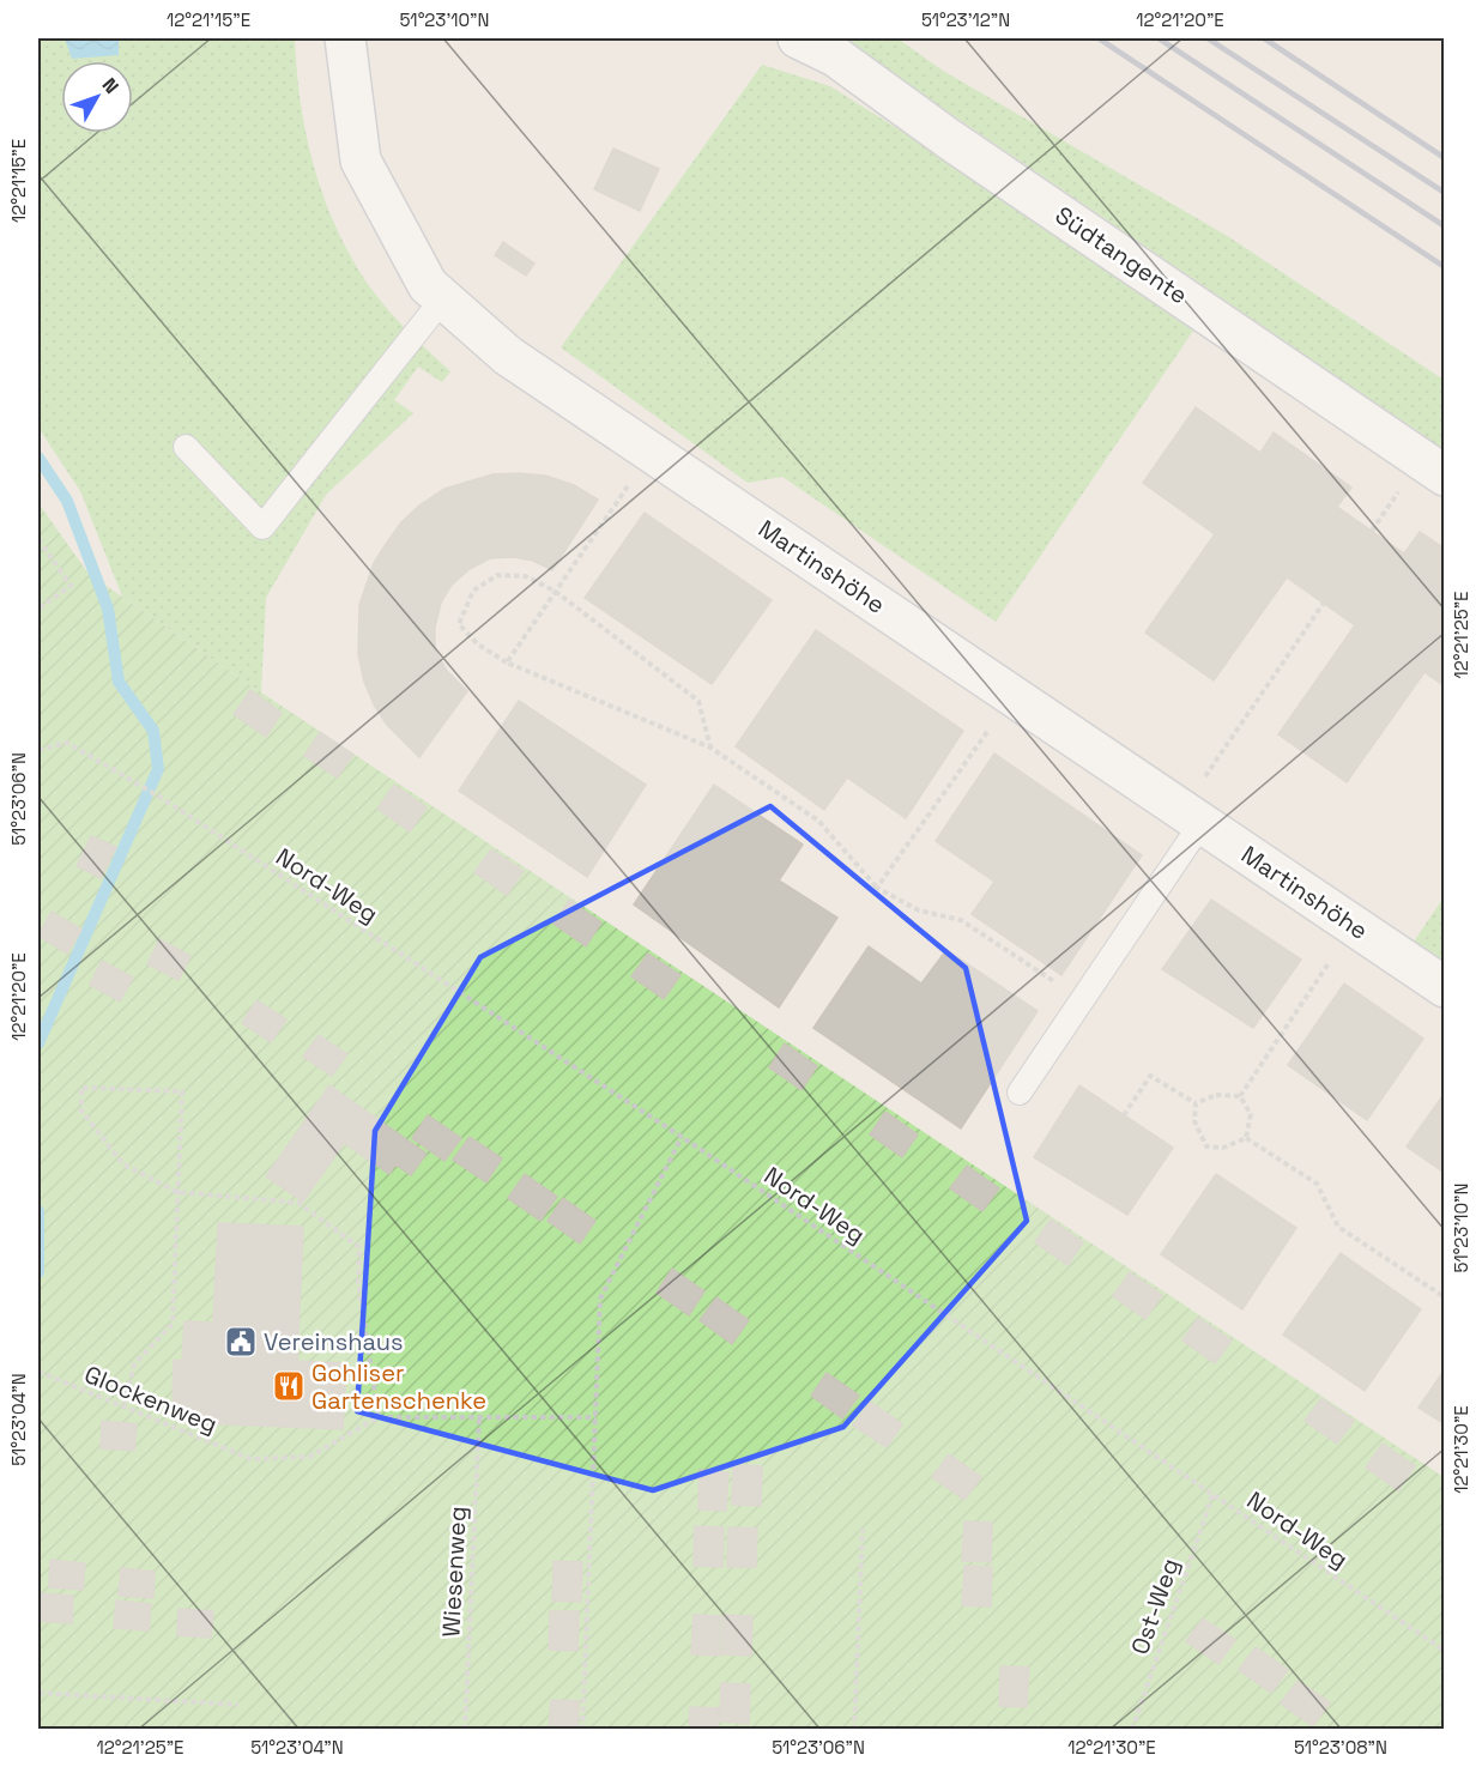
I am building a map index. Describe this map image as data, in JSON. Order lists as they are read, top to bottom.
{
  "streets": {
    "street": ["Südtangente", "Martinshöhe"],
    "path": [
      "Nord-Weg",
      "Glockenweg",
      "Wiesenweg",
      "Ost-Weg"
    ]
  },
  "crossings": [
    ["Nord-Weg", "Ost-Weg"]
  ],
  "places": {
    "public building": ["Vereinshaus"],
    "restaurant": ["Gohliser Gartenschenke"]
  },
  "north": "top right",
  "coordinates": [
    "12°21'15\"E",
    "51°23'10\"N",
    "51°23'12\"N",
    "12°21'20\"E",
    "12°21'25\"E",
    "51°23'06\"N",
    "51°23'04\"N",
    "12°21'30\"E",
    "51°23'08\"N"
  ]
}
